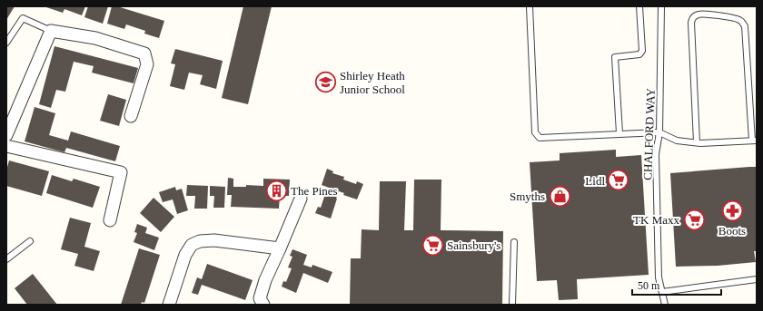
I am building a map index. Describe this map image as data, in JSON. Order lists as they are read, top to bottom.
{
  "streets": {
    "lane": ["CHALFORD WAY"]
  },
  "places": {
    "school or university": ["Shirley Heath Junior School"],
    "supermarket": ["Lidl", "TK Maxx", "Sainsbury's"],
    "building": ["The Pines"],
    "shop": ["Smyths"],
    "pharmacy": ["Boots"]
  },
  "scale_bar": "50 m"
}
